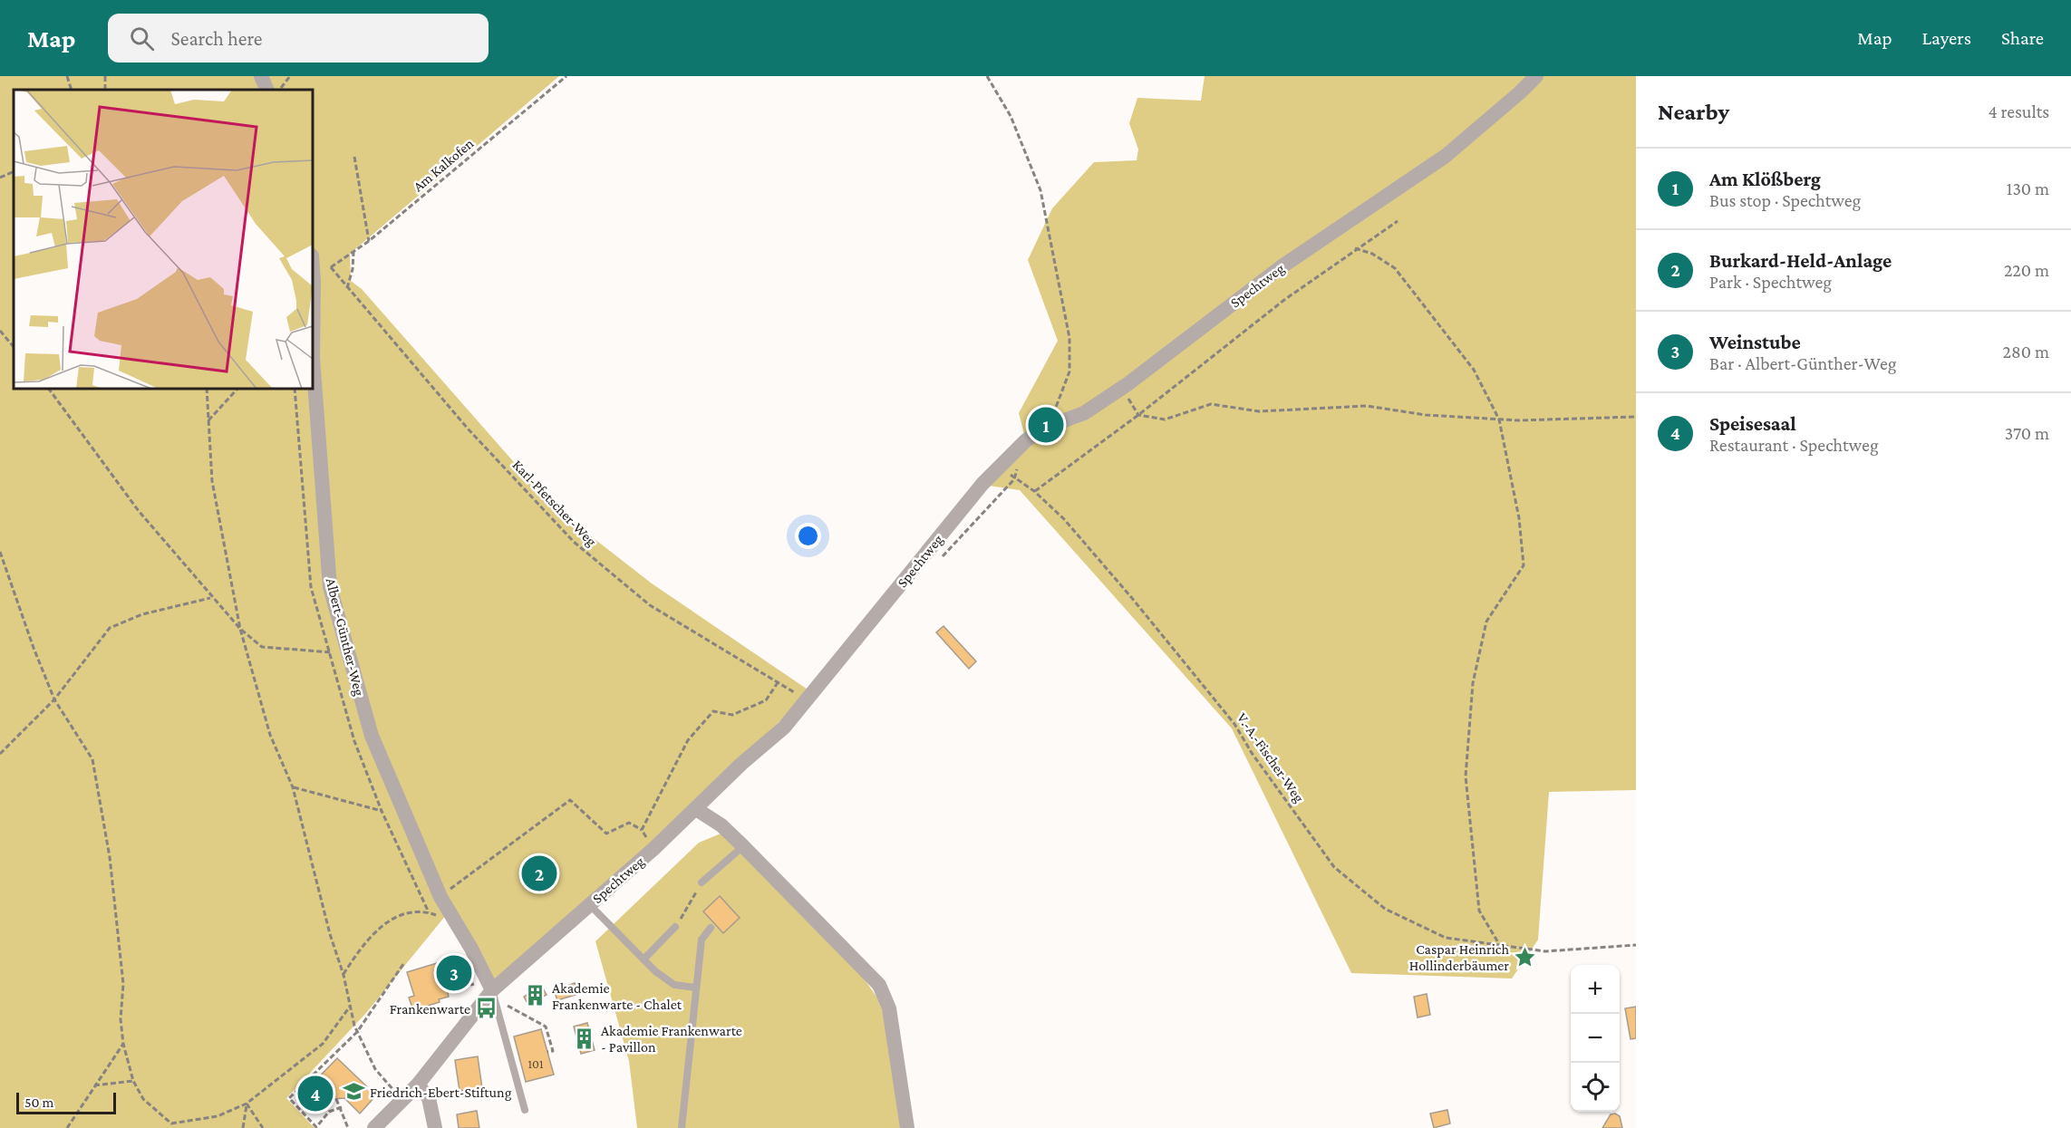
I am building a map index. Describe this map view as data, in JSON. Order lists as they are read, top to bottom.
{
  "streets": {
    "street": ["Spechtweg", "Albert-Günther-Weg"],
    "path": ["Am Kalkofen", "Karl-Pfetscher-Weg", "V.-A.-Fischer-Weg"]
  },
  "crossings": [
    ["Am Kalkofen", "Karl-Pfetscher-Weg"],
    ["Spechtweg", "Karl-Pfetscher-Weg"],
    ["Spechtweg", "Albert-Günther-Weg"]
  ],
  "places": {
    "place": ["Caspar Heinrich Hollinderbäumer"],
    "building": ["Akademie Frankenwarte - Chalet", "Akademie Frankenwarte - Pavillon"],
    "bus stop": ["Frankenwarte"],
    "school or university": ["Friedrich-Ebert-Stiftung"]
  },
  "house_numbers": ["101"],
  "scale_bar": "50 m",
  "page": {
    "header": "Map",
    "search": "Search here",
    "nav": ["Map", "Layers", "Share"],
    "heading": ["Nearby", "4 results"],
    "list": [
      {
        "mark": "1",
        "name": "Am Klößberg",
        "note": "Bus stop · Spechtweg",
        "value": "130 m"
      },
      {
        "mark": "2",
        "name": "Burkard-Held-Anlage",
        "note": "Park · Spechtweg",
        "value": "220 m"
      },
      {
        "mark": "3",
        "name": "Weinstube",
        "note": "Bar · Albert-Günther-Weg",
        "value": "280 m"
      },
      {
        "mark": "4",
        "name": "Speisesaal",
        "note": "Restaurant · Spechtweg",
        "value": "370 m"
      }
    ],
    "pins": [
      "1",
      "2",
      "3",
      "4"
    ],
    "map_buttons": ["+", "−"],
    "scale": "50 m"
  }
}
